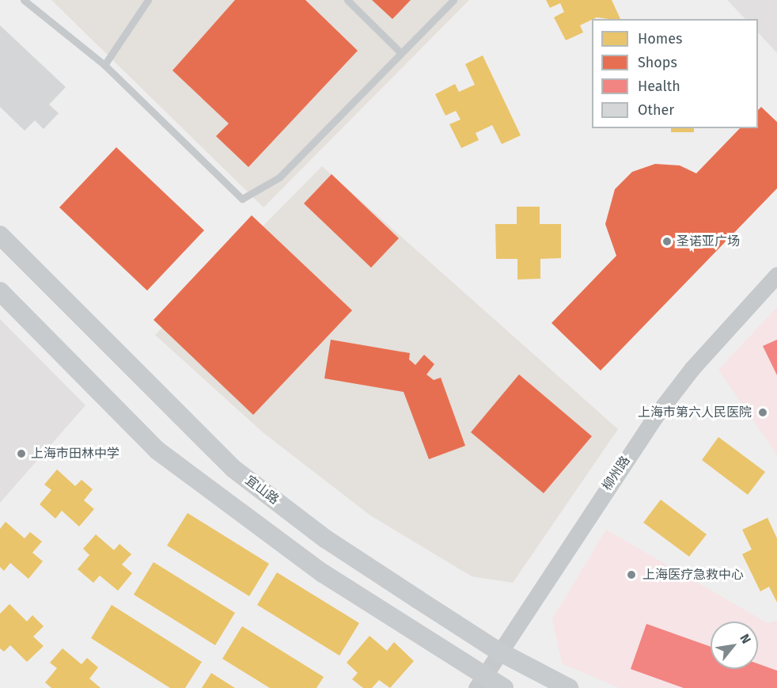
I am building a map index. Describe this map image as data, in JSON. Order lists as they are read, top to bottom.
{
  "streets": {
    "main road": ["宜山路"],
    "street": ["柳州路"]
  },
  "crossings": [
    ["柳州路", "宜山路"]
  ],
  "places": [
    "圣诺亚广场",
    "上海市第六人民医院",
    "上海市田林中学",
    "上海医疗急救中心"
  ],
  "legend": [
    "Homes",
    "Shops",
    "Health",
    "Other"
  ],
  "north": "top right"
}
